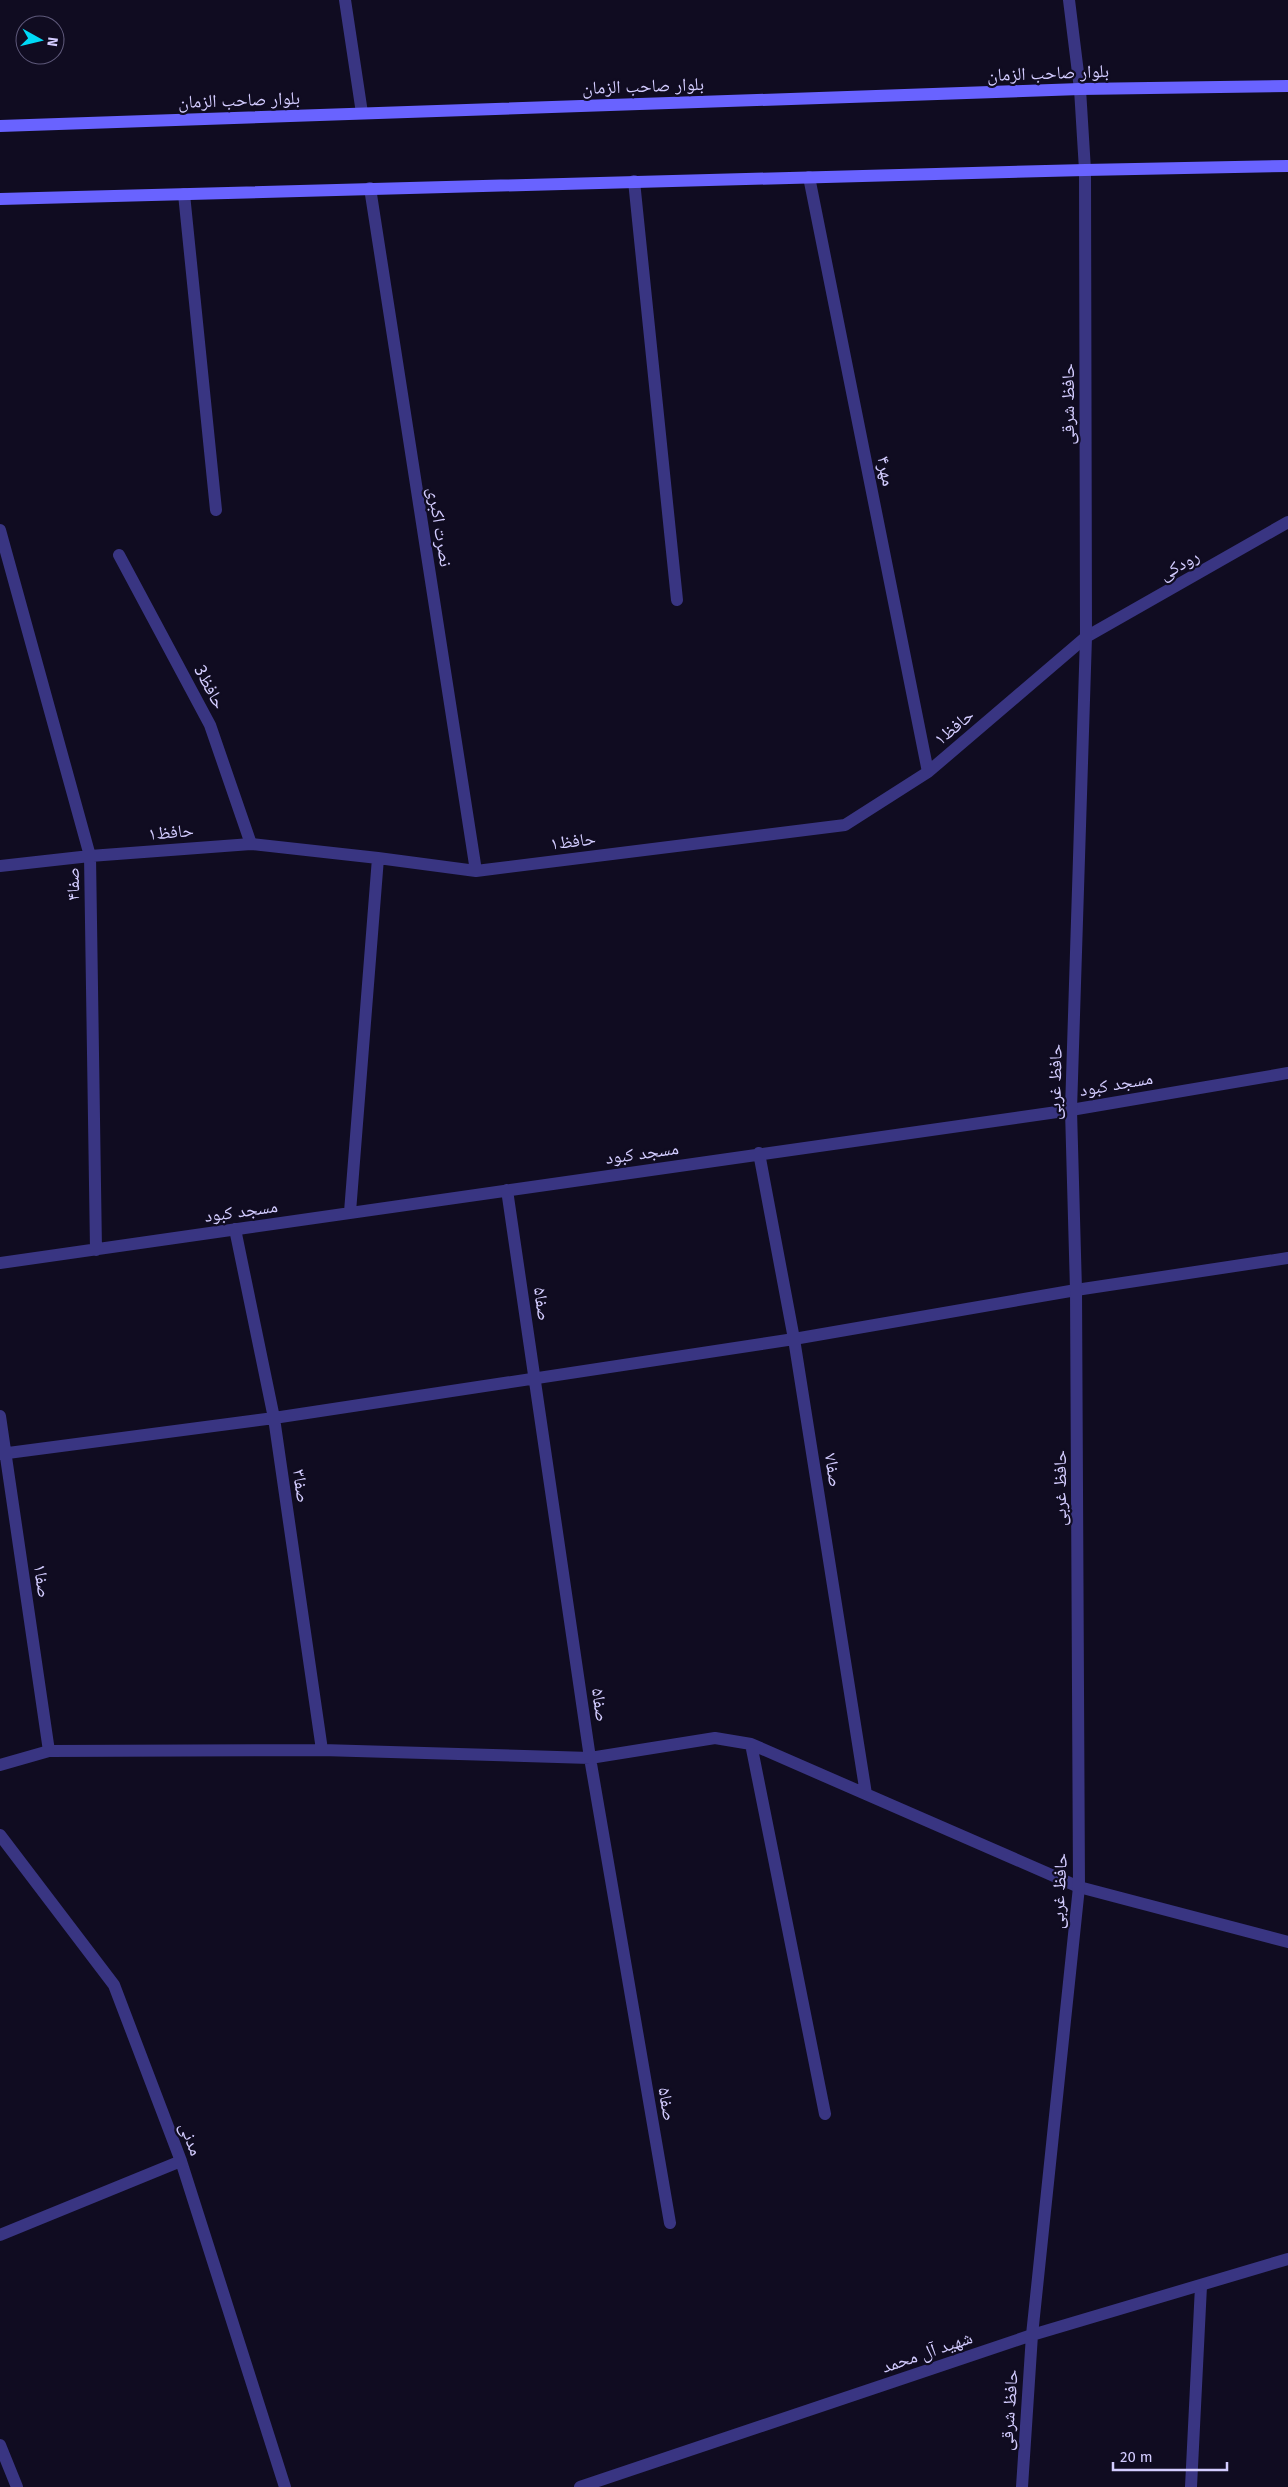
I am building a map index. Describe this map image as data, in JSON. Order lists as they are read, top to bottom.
{
  "streets": {
    "main road": ["بلوار صاحب الزمان"],
    "street": [
      "حافظ شرقی",
      "مهر۴",
      "نصرت اکبری",
      "رودکی",
      "حافظ3",
      "حافظ۱",
      "صفا۴",
      "حافظ غربی",
      "مسجد کبود",
      "صفا۵",
      "صفا۷",
      "صفا۳",
      "صفا۱",
      "مدنی",
      "شهید آل محمد"
    ]
  },
  "crossings": [
    ["بلوار صاحب الزمان", "حافظ شرقی"],
    ["حافظ شرقی", "رودکی"],
    ["حافظ شرقی", "حافظ۱"],
    ["حافظ شرقی", "حافظ غربی"],
    ["حافظ شرقی", "شهید آل محمد"],
    ["مهر۴", "حافظ۱"],
    ["نصرت اکبری", "حافظ۱"],
    ["رودکی", "حافظ۱"],
    ["رودکی", "حافظ غربی"],
    ["حافظ3", "حافظ۱"],
    ["حافظ۱", "صفا۴"],
    ["حافظ۱", "حافظ غربی"],
    ["صفا۴", "مسجد کبود"],
    ["حافظ غربی", "مسجد کبود"],
    ["حافظ غربی", "شهید آل محمد"],
    ["مسجد کبود", "صفا۵"],
    ["مسجد کبود", "صفا۷"],
    ["مسجد کبود", "صفا۳"]
  ],
  "scale_bar": "20 m",
  "north": "right"
}
